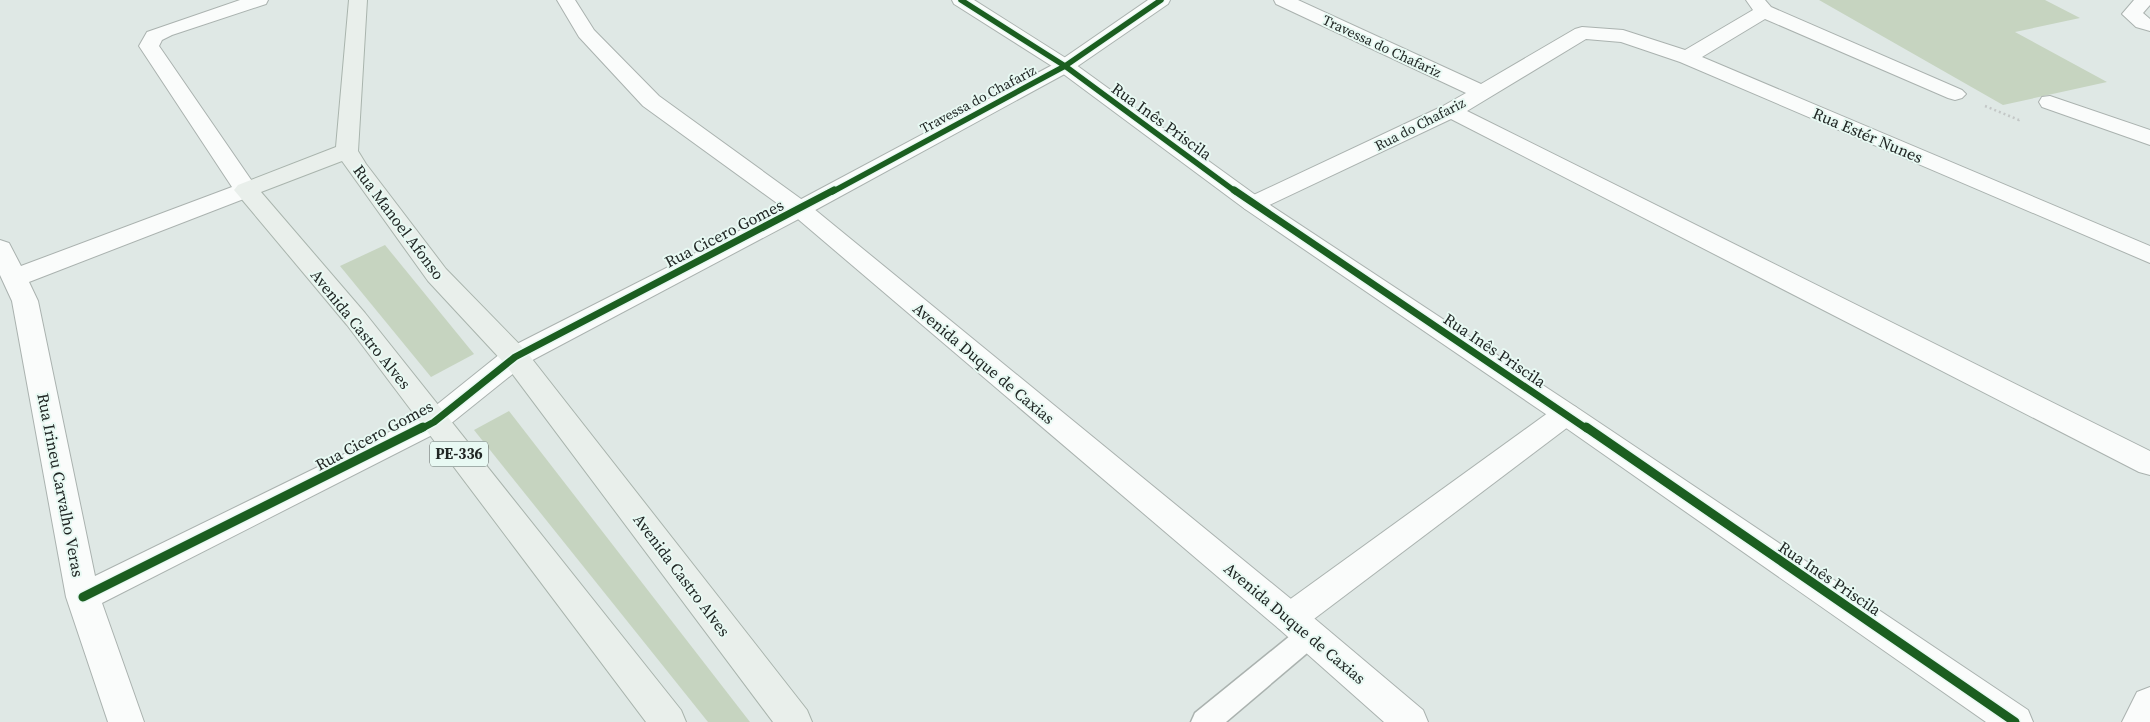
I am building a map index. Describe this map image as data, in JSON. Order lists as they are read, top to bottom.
{
  "streets": {
    "main road": ["Rua Manoel Afonso", "Avenida Castro Alves", "PE-336"],
    "street": [
      "Travessa do Chafariz",
      "Rua Inês Priscila",
      "Rua do Chafariz",
      "Rua Estér Nunes",
      "Rua Cicero Gomes",
      "Avenida Duque de Caxias",
      "Rua Irineu Carvalho Veras"
    ]
  },
  "crossings": [
    ["Travessa do Chafariz", "Rua Inês Priscila"],
    ["Travessa do Chafariz", "Rua do Chafariz"],
    ["Travessa do Chafariz", "Rua Cicero Gomes"],
    ["Travessa do Chafariz", "Avenida Duque de Caxias"],
    ["Rua Inês Priscila", "Rua do Chafariz"],
    ["Rua do Chafariz", "Rua Estér Nunes"],
    ["Rua Manoel Afonso", "Rua Cicero Gomes"],
    ["Rua Manoel Afonso", "Avenida Castro Alves"],
    ["Rua Cicero Gomes", "Avenida Castro Alves"],
    ["Rua Cicero Gomes", "Avenida Duque de Caxias"],
    ["Rua Cicero Gomes", "Rua Irineu Carvalho Veras"]
  ]
}
